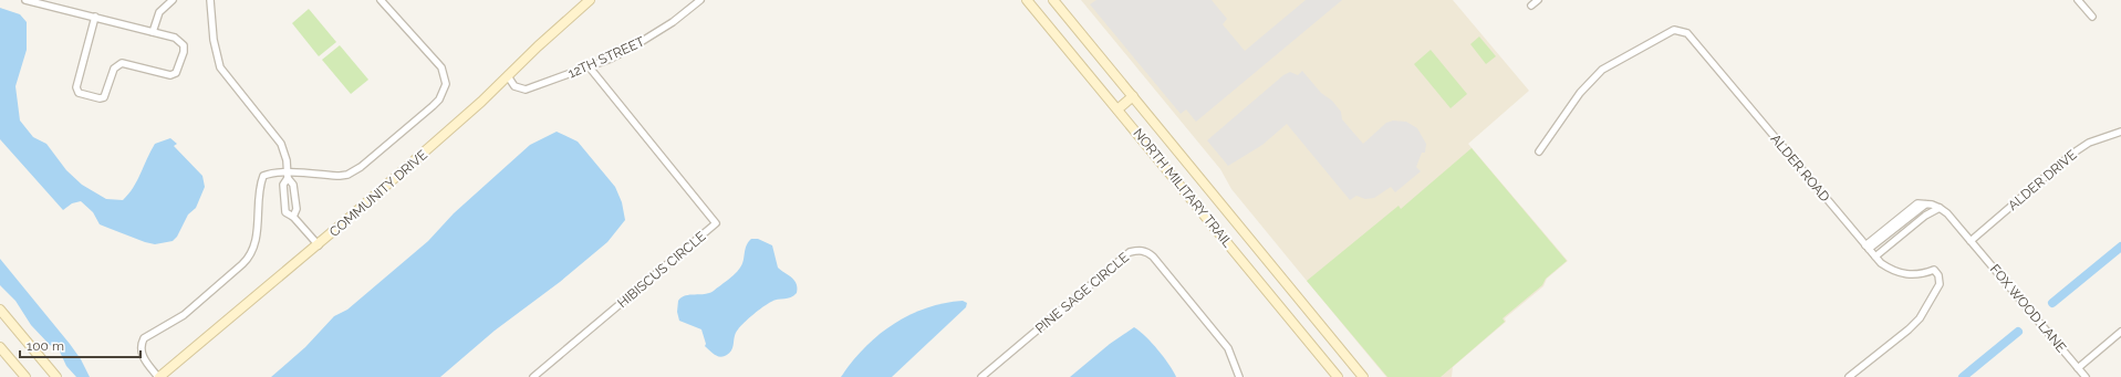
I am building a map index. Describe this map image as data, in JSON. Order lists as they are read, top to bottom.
{
  "streets": {
    "main road": ["NORTH MILITARY TRAIL", "COMMUNITY DRIVE"],
    "street": [
      "12TH STREET",
      "ALDER ROAD",
      "ALDER DRIVE",
      "HIBISCUS CIRCLE",
      "PINE SAGE CIRCLE",
      "FOX WOOD LANE"
    ]
  },
  "crossings": [
    ["12TH STREET", "COMMUNITY DRIVE"],
    ["12TH STREET", "HIBISCUS CIRCLE"],
    ["ALDER DRIVE", "FOX WOOD LANE"]
  ],
  "scale_bar": "100 m"
}
